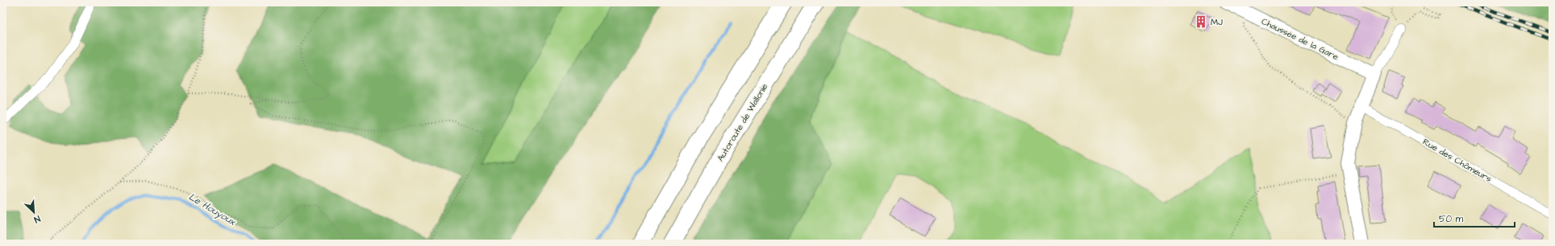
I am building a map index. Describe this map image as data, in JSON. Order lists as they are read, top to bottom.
{
  "streets": {
    "highway": ["Autoroute de Wallonie"],
    "street": ["Chaussée de la Gare", "Rue des Chômeurs"]
  },
  "water": ["Le Houyoux"],
  "places": {
    "building": ["MJ"]
  },
  "scale_bar": "50 m",
  "north": "bottom right"
}
